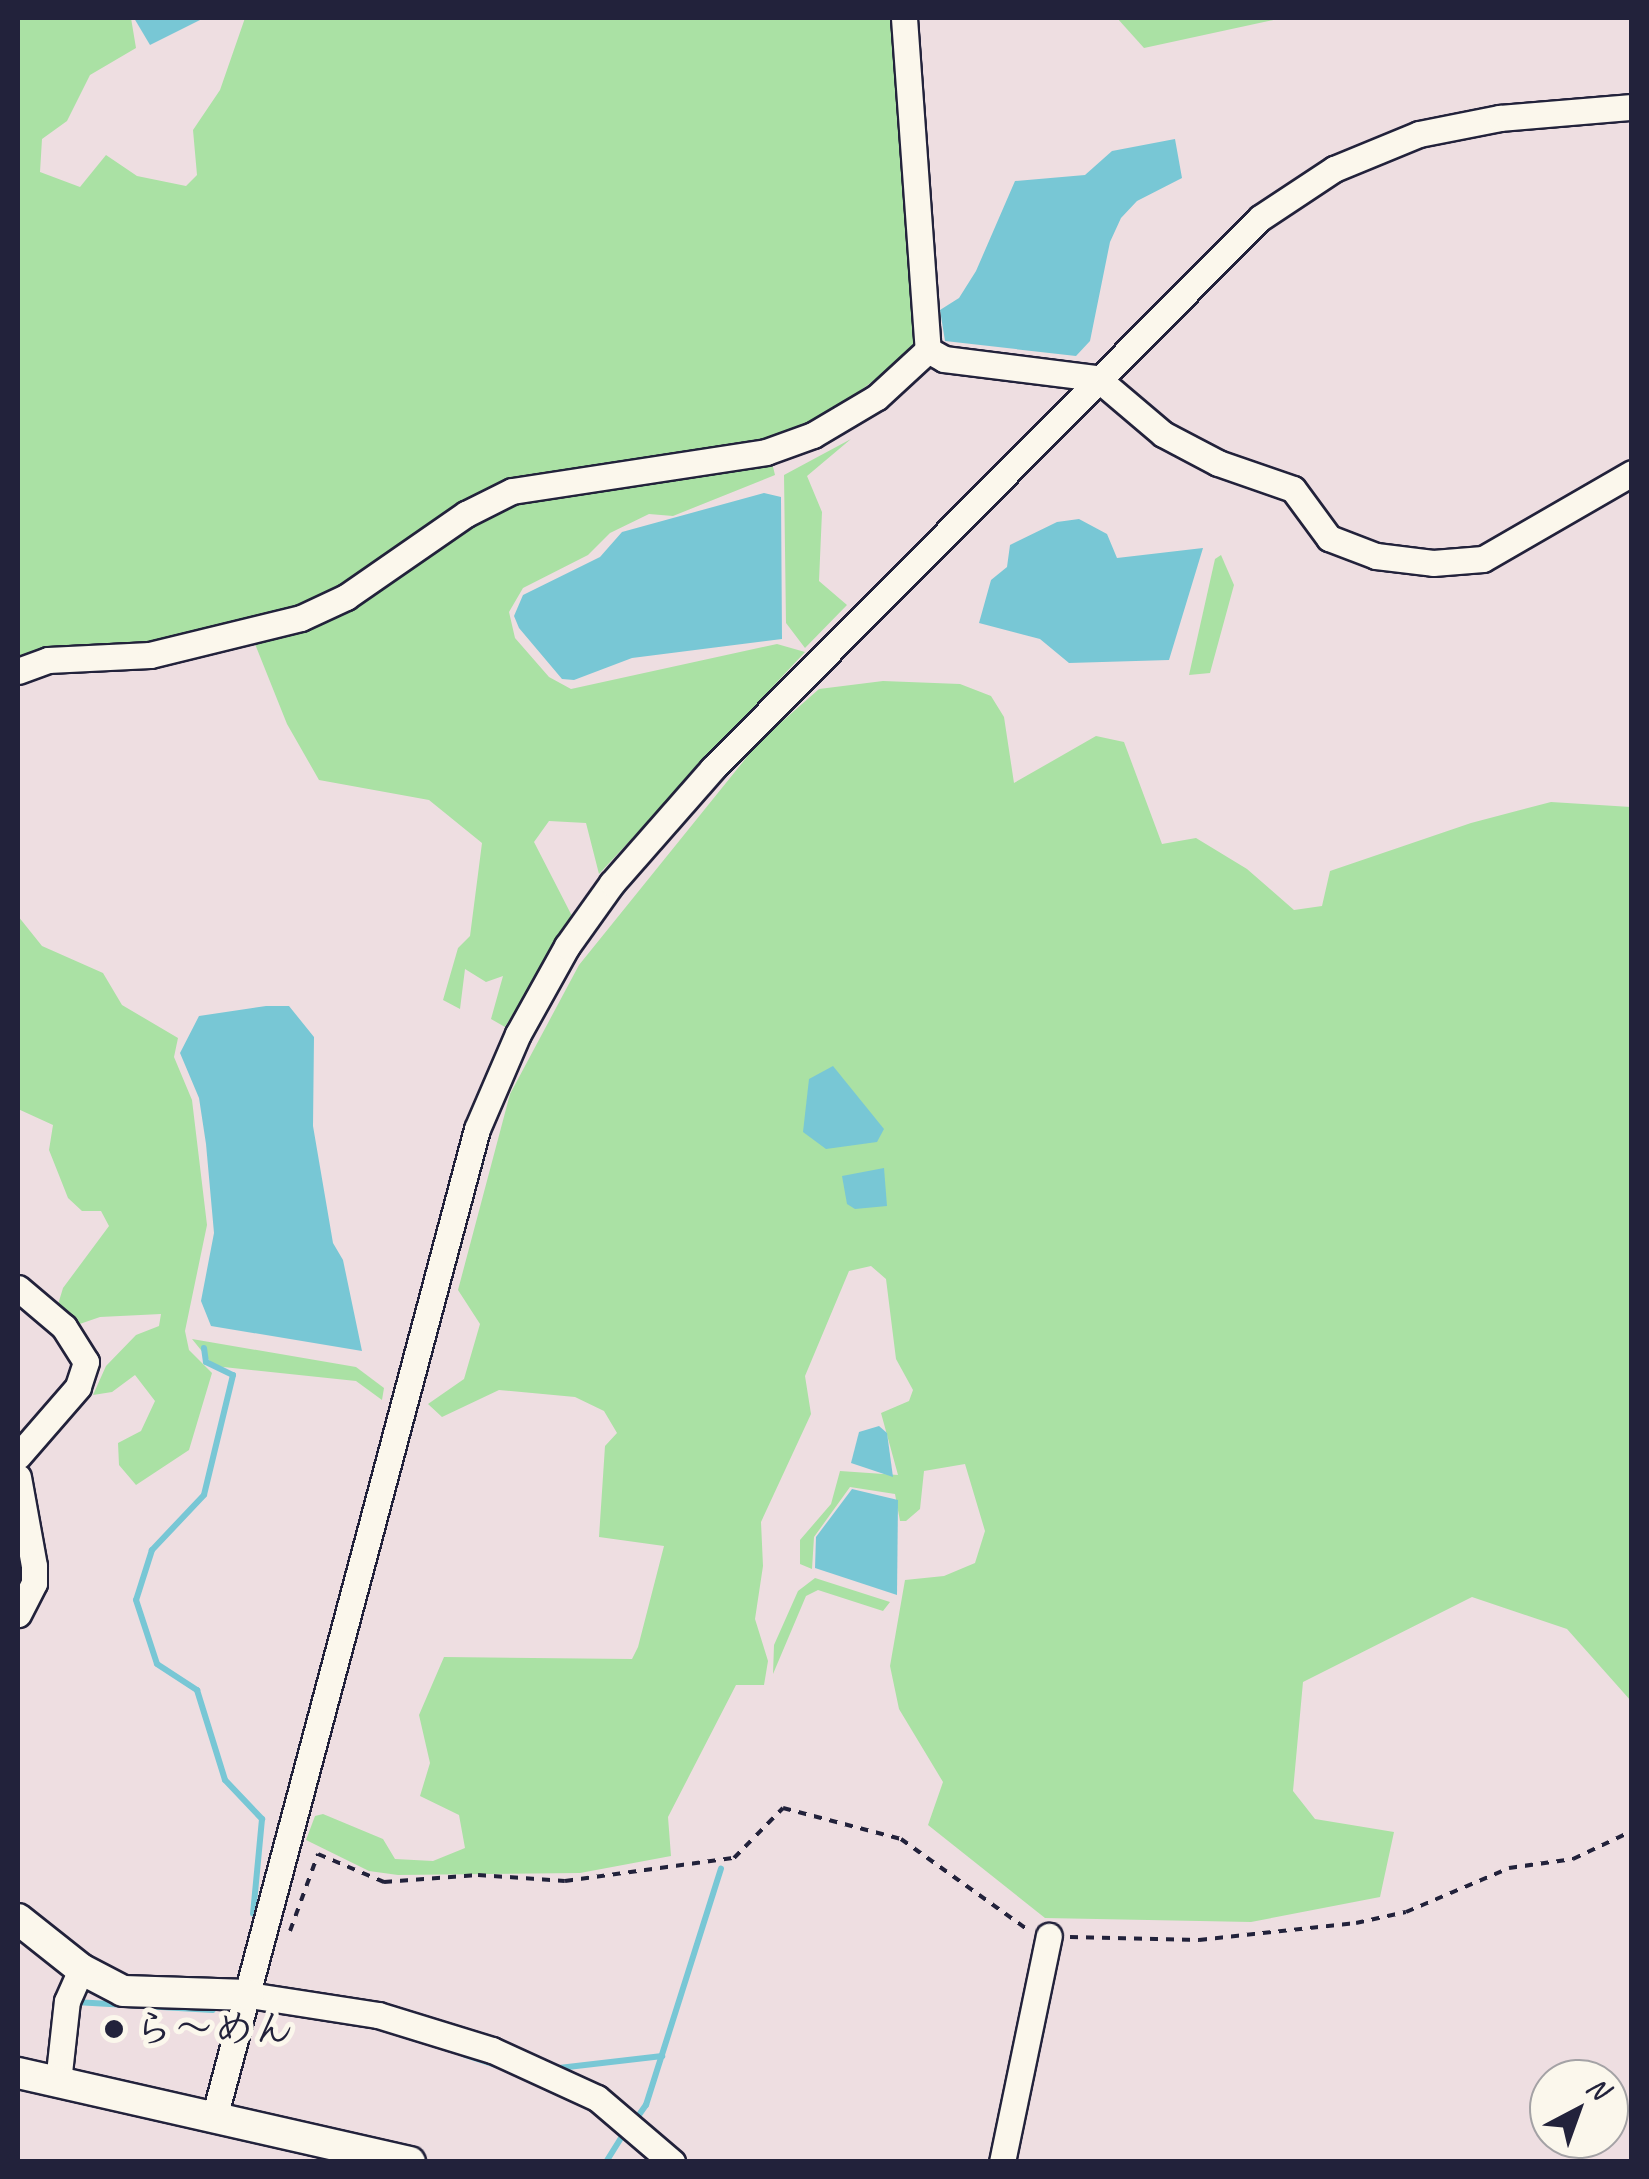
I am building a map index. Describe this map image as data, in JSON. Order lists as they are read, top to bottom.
{
  "places": ["ら～めん"],
  "north": "top right"
}
